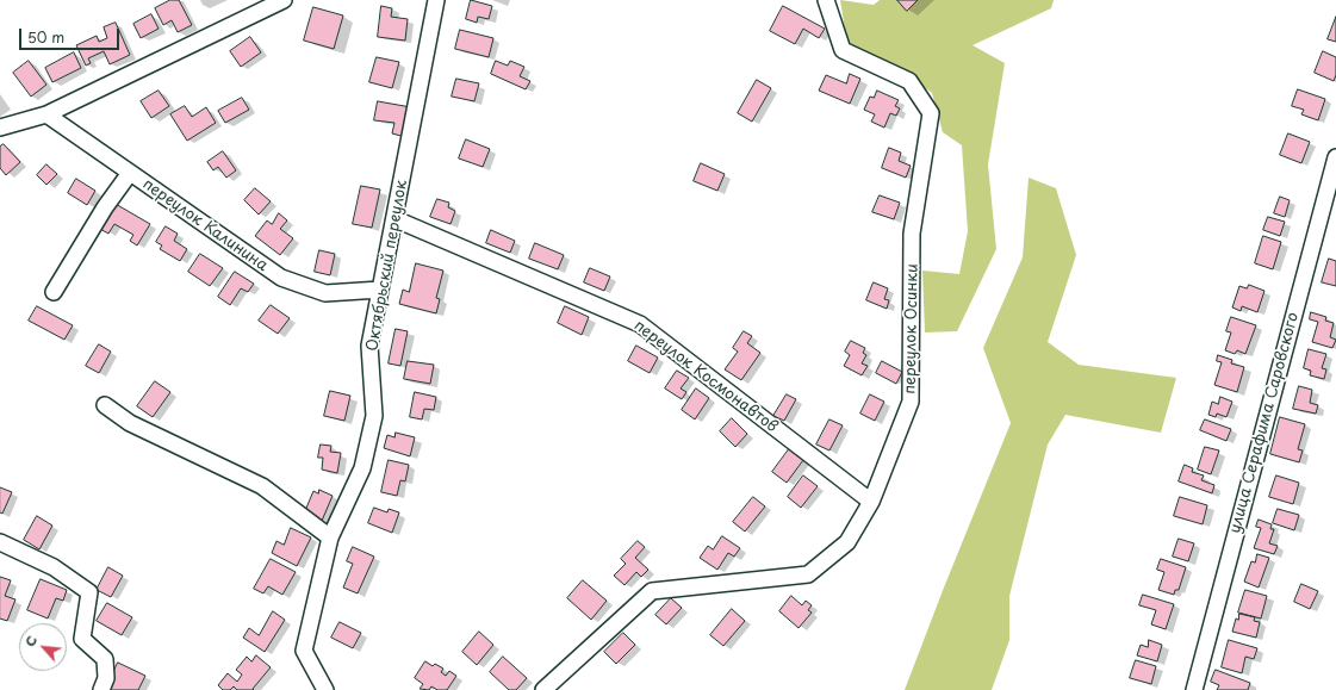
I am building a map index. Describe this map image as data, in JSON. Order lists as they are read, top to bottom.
{
  "streets": {
    "street": [
      "переулок Калинина",
      "Октябрьский переулок",
      "переулок Осинки",
      "переулок Космонавтов",
      "улица Серафима Саровского"
    ]
  },
  "crossings": [
    ["переулок Калинина", "Октябрьский переулок"],
    ["Октябрьский переулок", "переулок Космонавтов"],
    ["переулок Осинки", "переулок Космонавтов"]
  ],
  "scale_bar": "50 m",
  "north": "top left"
}
